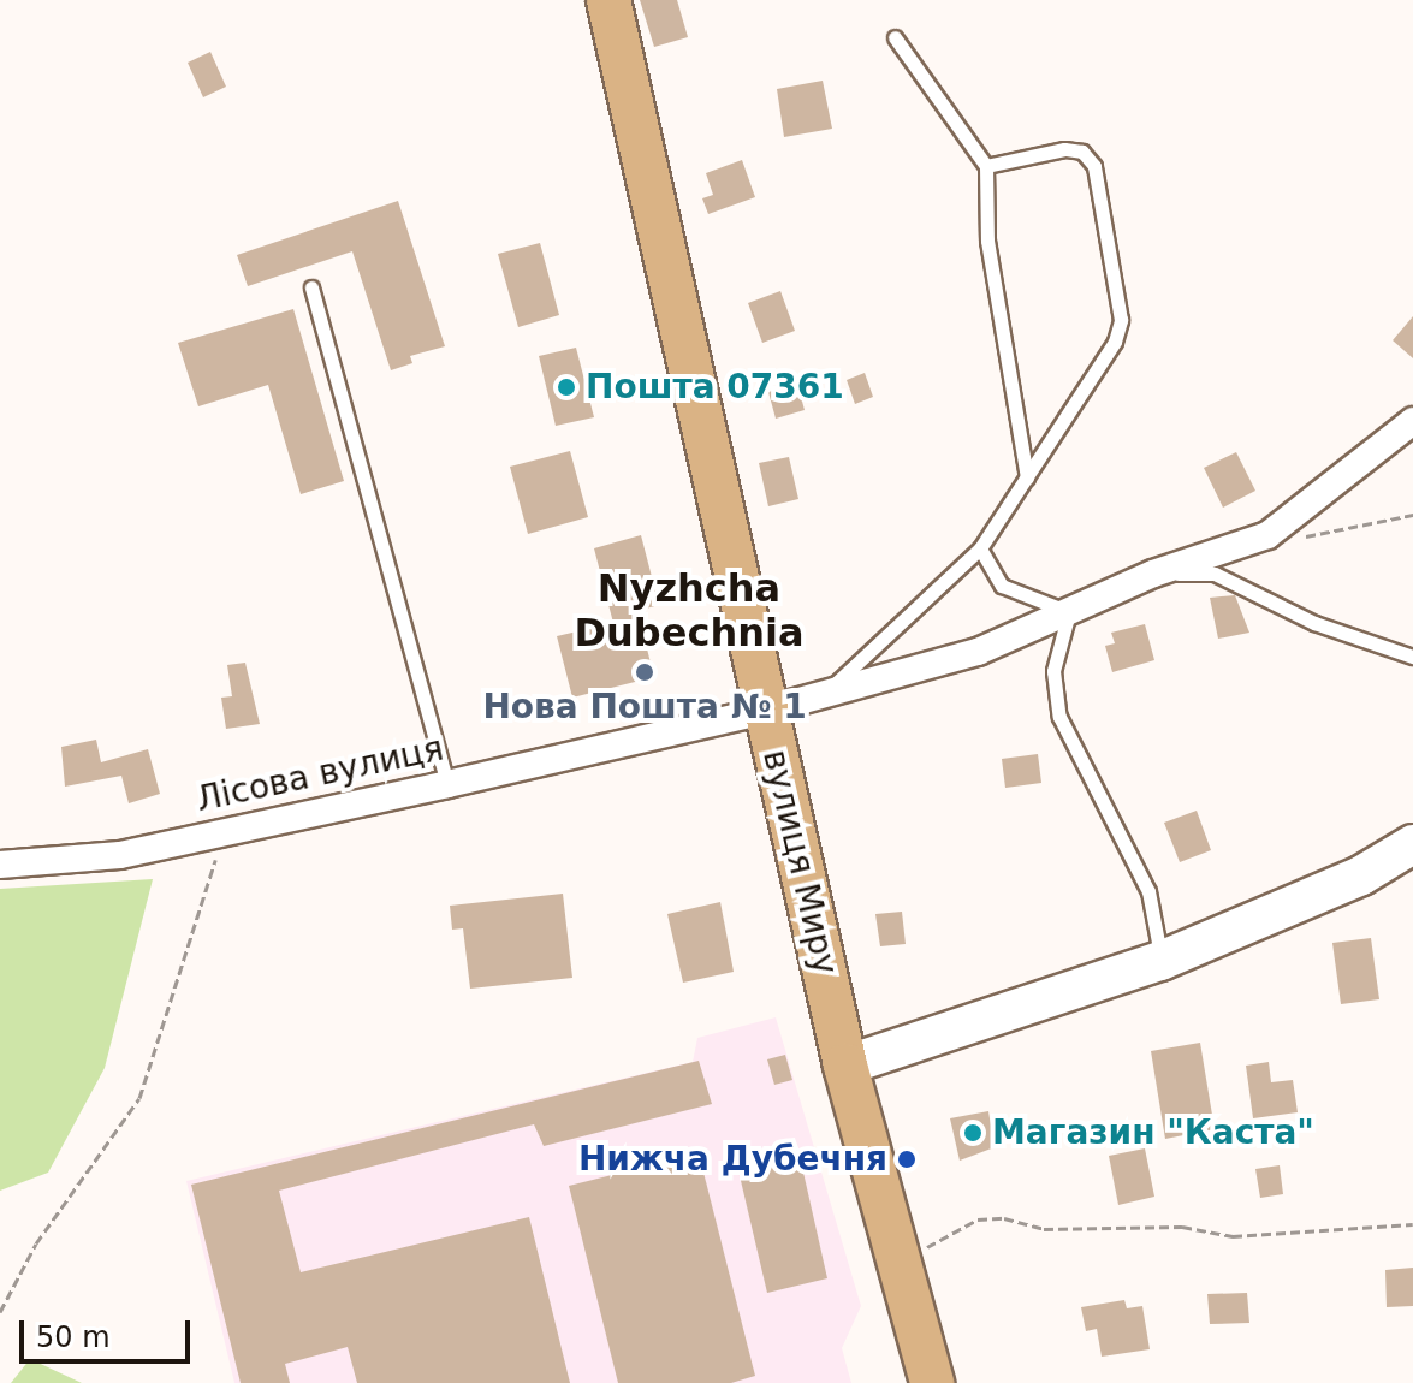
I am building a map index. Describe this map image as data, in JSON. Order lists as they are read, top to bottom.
{
  "streets": {
    "main road": ["вулиця Миру"],
    "street": ["Лісова вулиця"]
  },
  "crossings": [
    ["Лісова вулиця", "вулиця Миру"]
  ],
  "districts": ["Nyzhcha Dubechnia"],
  "places": [
    "Пошта 07361",
    "Нова Пошта № 1",
    "Магазин \"Каста\"",
    "Нижча Дубечня"
  ],
  "scale_bar": "50 m"
}
